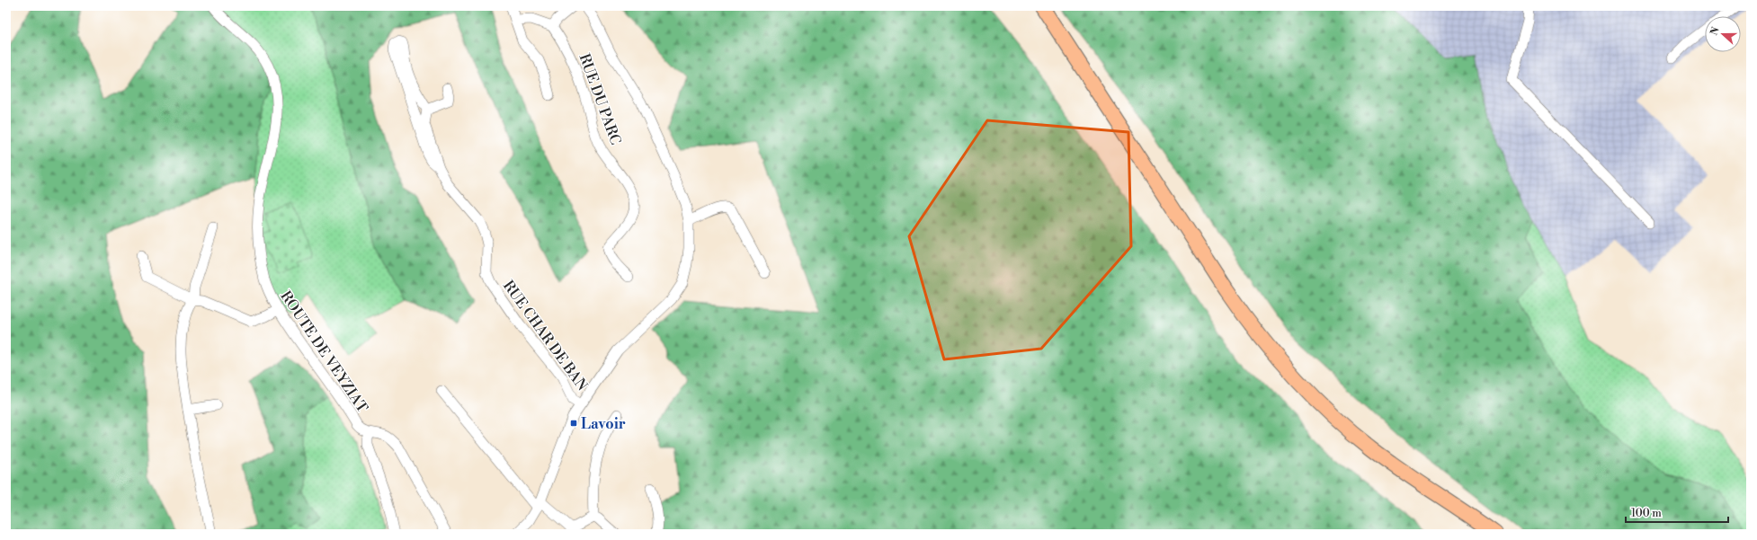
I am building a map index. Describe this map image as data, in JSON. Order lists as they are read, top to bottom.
{
  "streets": {
    "street": ["RUE DU PARC", "RUE CHAR DE BAN", "ROUTE DE VEYZIAT"]
  },
  "places": {
    "transit": ["Lavoir"]
  },
  "scale_bar": "100 m",
  "north": "left"
}
